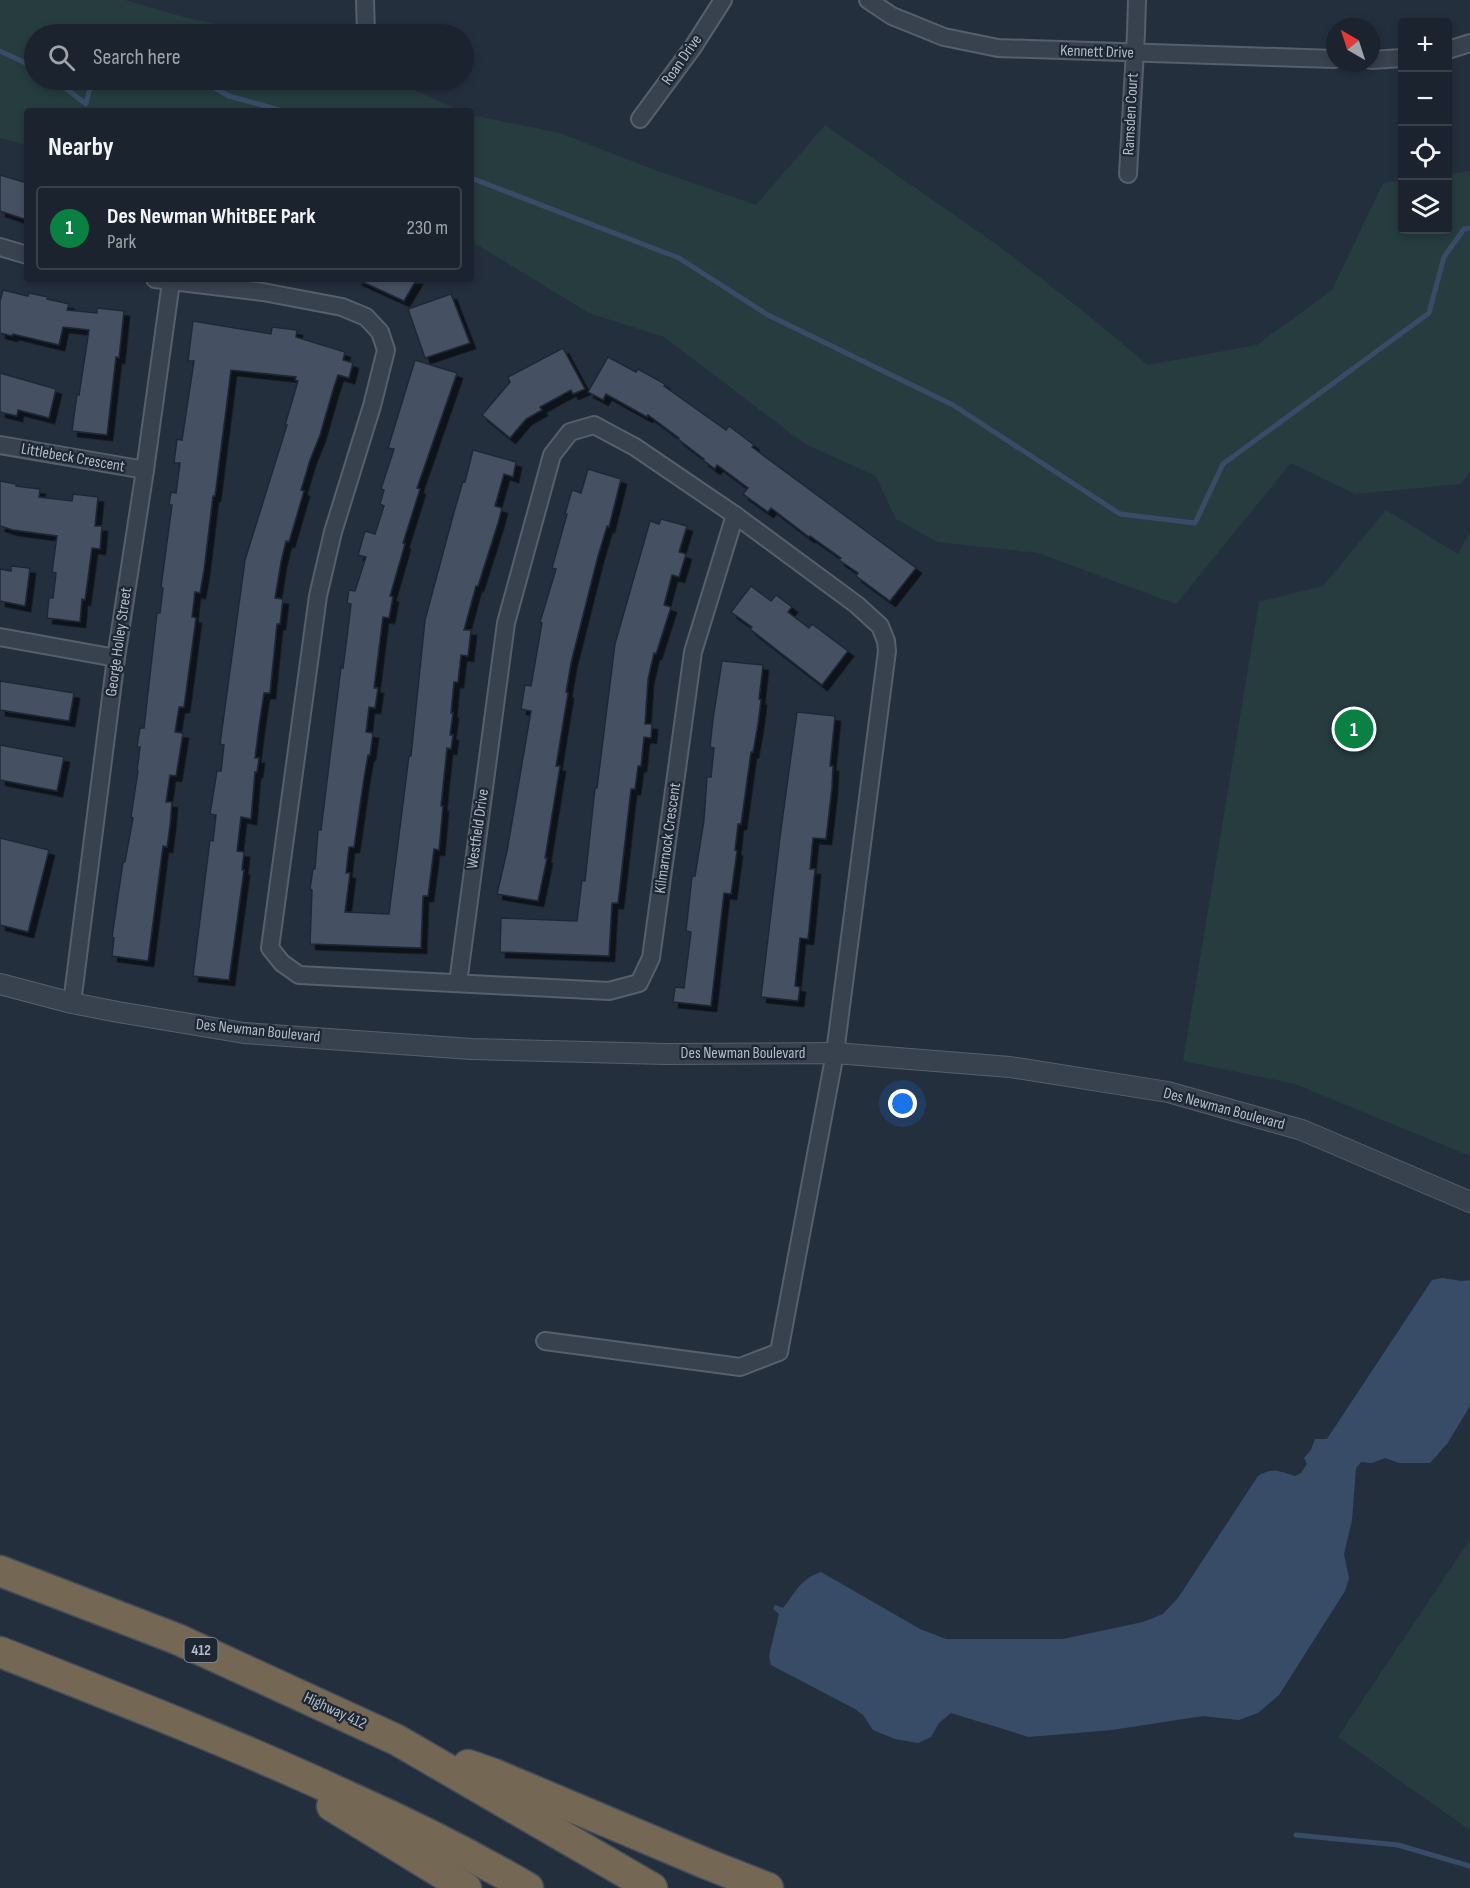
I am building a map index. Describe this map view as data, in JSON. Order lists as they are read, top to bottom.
{
  "streets": {
    "highway": ["412", "Highway 412"],
    "street": [
      "Kennett Drive",
      "Roan Drive",
      "Ramsden Court",
      "Littlebeck Crescent",
      "George Holley Street",
      "Westfield Drive",
      "Kilmarnock Crescent",
      "Des Newman Boulevard"
    ]
  },
  "crossings": [
    ["Kennett Drive", "Ramsden Court"],
    ["Littlebeck Crescent", "George Holley Street"],
    ["George Holley Street", "Des Newman Boulevard"],
    ["Westfield Drive", "Kilmarnock Crescent"],
    ["Westfield Drive", "Des Newman Boulevard"]
  ],
  "north": "top left",
  "page": {
    "map_buttons": ["+", "−"],
    "search": "Search here",
    "heading": "Nearby",
    "list": [
      {
        "mark": "1",
        "name": "Des Newman WhitBEE Park",
        "note": "Park",
        "value": "230 m"
      }
    ],
    "pins": "1"
  }
}
